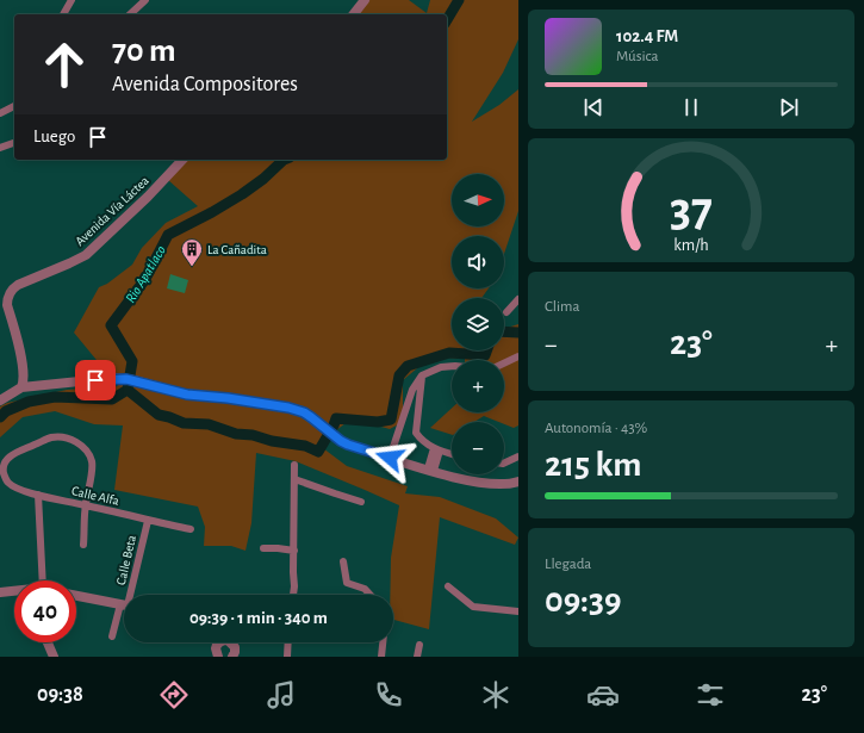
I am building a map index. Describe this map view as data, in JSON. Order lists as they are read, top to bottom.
{
  "streets": {
    "street": ["Avenida Vía Láctea", "Calle Alfa", "Calle Beta"]
  },
  "crossings": [
    ["Calle Alfa", "Calle Beta"]
  ],
  "water": ["Rio Apatlaco"],
  "places": {
    "building": ["La Cañadita"]
  },
  "north": "right",
  "page": {
    "turn": ["70 m", "Avenida Compositores"],
    "song": ["102.4 FM", "Música"],
    "then": "Luego",
    "map_buttons": ["+", "−"],
    "tile": [
      "Clima",
      ["Autonomía · 43%", "215 km"],
      ["Llegada", "09:39"]
    ],
    "heat": ["−", "23°", "+"],
    "limit": "40",
    "trip": "09:39 · 1 min · 340 m",
    "tabs": ["09:38", "23°"],
    "gauge": ["37", "km/h"]
  }
}
